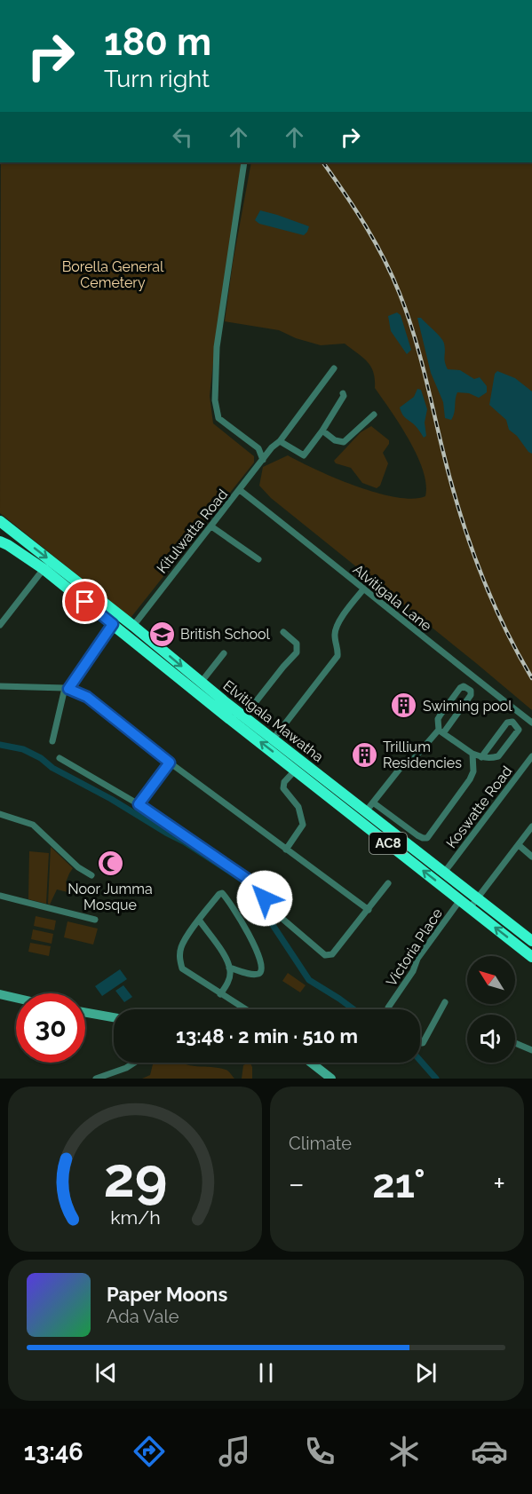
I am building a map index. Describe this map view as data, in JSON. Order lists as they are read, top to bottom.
{
  "streets": {
    "highway": ["Elvitigala Mawatha", "AC8"],
    "street": [
      "Kitulwatta Road",
      "Alvitigala Lane",
      "Koswatte Road",
      "Victoria Place"
    ]
  },
  "crossings": [
    ["Kitulwatta Road", "Alvitigala Lane"],
    ["Kitulwatta Road", "Elvitigala Mawatha"],
    ["Elvitigala Mawatha", "Koswatte Road"],
    ["Elvitigala Mawatha", "Victoria Place"]
  ],
  "parks": ["Borella General Cemetery"],
  "places": {
    "school or university": ["British School"],
    "building": ["Swiming pool", "Trillium Residencies"],
    "mosque": ["Noor Jumma Mosque"]
  },
  "north": "top left",
  "page": {
    "turn": ["180 m", "Turn right"],
    "limit": "30",
    "trip": "13:48 · 2 min · 510 m",
    "tile": "Climate",
    "heat": ["−", "21°", "+"],
    "song": ["Paper Moons", "Ada Vale"],
    "tabs": "13:46",
    "gauge": ["29", "km/h"]
  }
}
